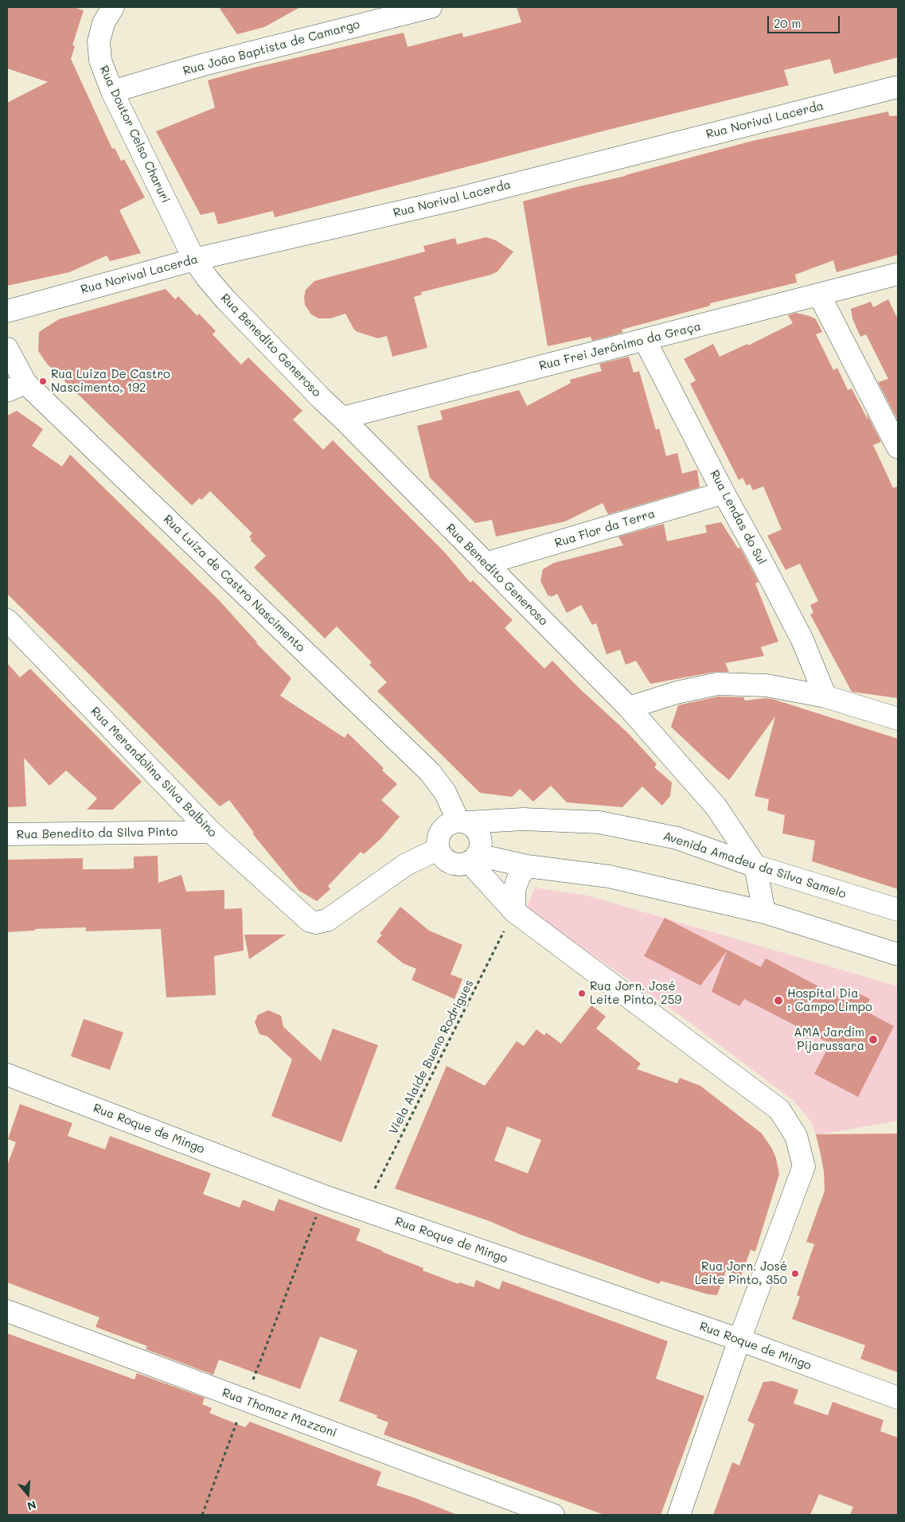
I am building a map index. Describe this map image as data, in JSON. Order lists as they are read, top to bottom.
{
  "streets": {
    "street": [
      "Rua João Baptista de Camargo",
      "Rua Norival Lacerda",
      "Rua Doutor Celso Charuri",
      "Rua Benedito Generoso",
      "Rua Frei Jerônimo da Graça",
      "Rua Lendas do Sul",
      "Rua Flor da Terra",
      "Rua Luiza de Castro Nascimento",
      "Rua Merandolina Silva Balbino",
      "Rua Benedito da Silva Pinto",
      "Avenida Amadeu da Silva Samelo",
      "Rua Roque de Mingo",
      "Rua Thomaz Mazzoni"
    ],
    "path": ["Viela Alaide Bueno Rodrigues"]
  },
  "crossings": [
    ["Rua João Baptista de Camargo", "Rua Doutor Celso Charuri"],
    ["Rua Norival Lacerda", "Rua Doutor Celso Charuri"],
    ["Rua Norival Lacerda", "Rua Benedito Generoso"],
    ["Rua Doutor Celso Charuri", "Rua Benedito Generoso"],
    ["Rua Benedito Generoso", "Rua Frei Jerônimo da Graça"],
    ["Rua Benedito Generoso", "Rua Flor da Terra"],
    ["Rua Benedito Generoso", "Avenida Amadeu da Silva Samelo"],
    ["Rua Frei Jerônimo da Graça", "Rua Lendas do Sul"],
    ["Rua Lendas do Sul", "Rua Flor da Terra"],
    ["Rua Luiza de Castro Nascimento", "Rua Merandolina Silva Balbino"],
    ["Rua Luiza de Castro Nascimento", "Avenida Amadeu da Silva Samelo"],
    ["Rua Merandolina Silva Balbino", "Rua Benedito da Silva Pinto"],
    ["Rua Merandolina Silva Balbino", "Avenida Amadeu da Silva Samelo"],
    ["Viela Alaide Bueno Rodrigues", "Rua Roque de Mingo"]
  ],
  "places": [
    "Rua Luiza De Castro Nascimento, 192",
    "Rua Jorn. José Leite Pinto, 259",
    "Hospital Dia : Campo Limpo",
    "AMA Jardim Pijarussara",
    "Rua Jorn. José Leite Pinto, 350"
  ],
  "scale_bar": "20 m",
  "north": "bottom"
}
